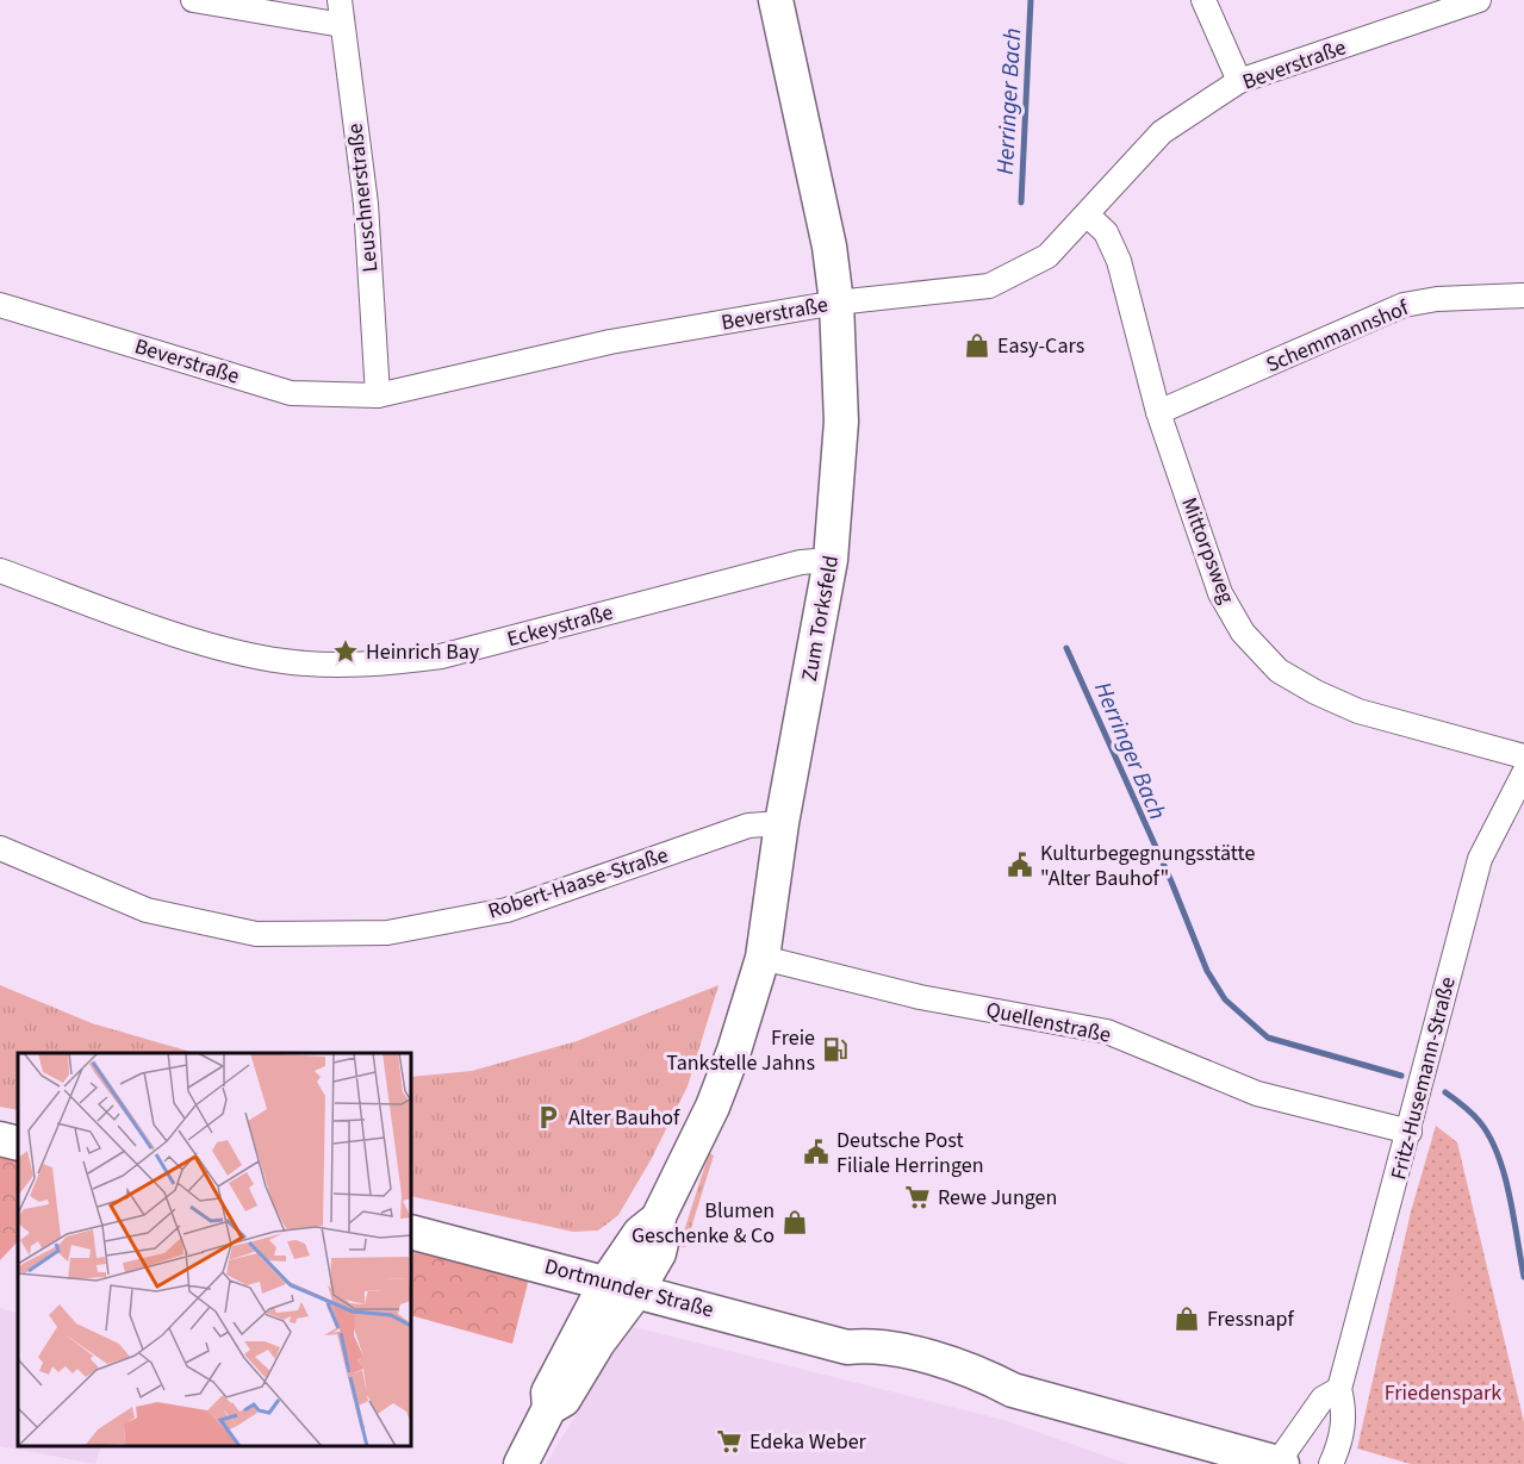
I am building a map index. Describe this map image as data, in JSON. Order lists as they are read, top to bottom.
{
  "streets": {
    "main road": ["Zum Torksfeld", "Dortmunder Straße"],
    "street": [
      "Beverstraße",
      "Leuschnerstraße",
      "Schemmannshof",
      "Mittorpsweg",
      "Eckeystraße",
      "Robert-Haase-Straße",
      "Quellenstraße",
      "Fritz-Husemann-Straße"
    ]
  },
  "crossings": [
    ["Beverstraße", "Leuschnerstraße"],
    ["Beverstraße", "Mittorpsweg"],
    ["Beverstraße", "Zum Torksfeld"],
    ["Schemmannshof", "Mittorpsweg"],
    ["Zum Torksfeld", "Eckeystraße"],
    ["Zum Torksfeld", "Robert-Haase-Straße"],
    ["Zum Torksfeld", "Quellenstraße"],
    ["Zum Torksfeld", "Dortmunder Straße"],
    ["Quellenstraße", "Fritz-Husemann-Straße"]
  ],
  "water": ["Herringer Bach"],
  "parks": ["Friedenspark"],
  "places": {
    "shop": ["Easy-Cars", "Blumen Geschenke & Co", "Fressnapf"],
    "place": ["Heinrich Bay"],
    "public building": ["Kulturbegegnungsstätte \"Alter Bauhof\"", "Deutsche Post Filiale Herringen"],
    "fuel station": ["Freie Tankstelle Jahns"],
    "parking": ["Alter Bauhof"],
    "supermarket": ["Rewe Jungen", "Edeka Weber"]
  }
}
